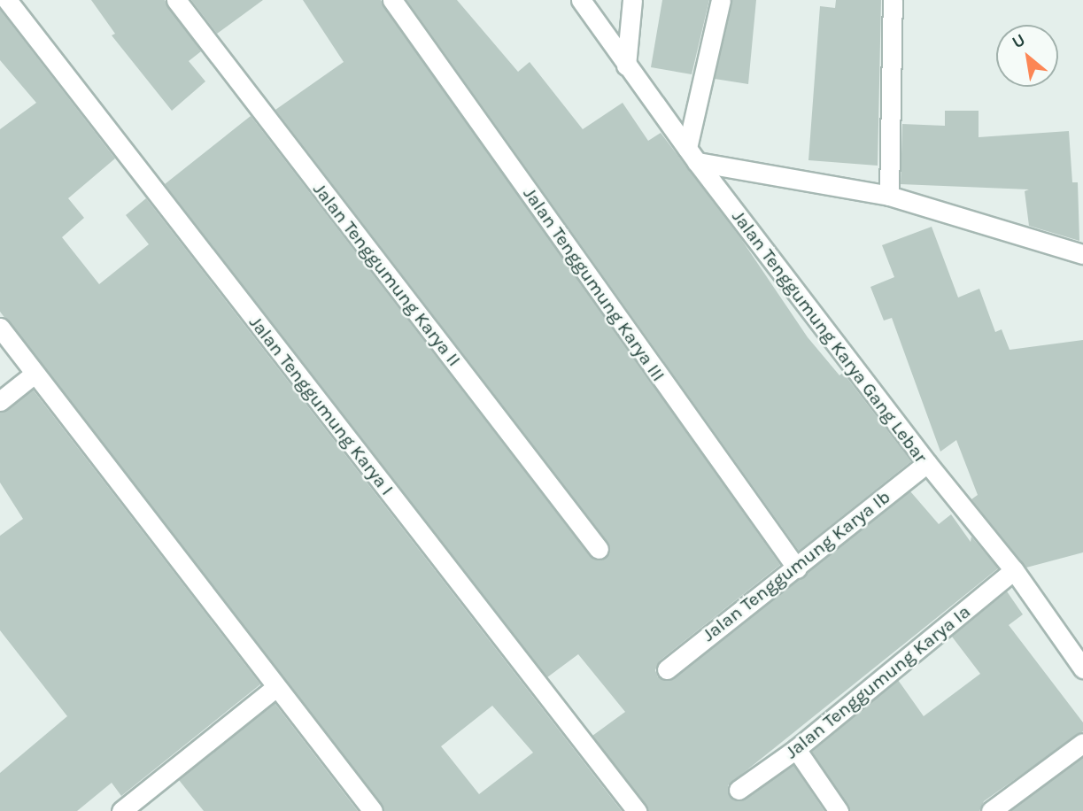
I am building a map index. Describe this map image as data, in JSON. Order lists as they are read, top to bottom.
{
  "streets": {
    "street": [
      "Jalan Tenggumung Karya II",
      "Jalan Tenggumung Karya III",
      "Jalan Tenggumung Karya Gang Lebar",
      "Jalan Tenggumung Karya I",
      "Jalan Tenggumung Karya Ib",
      "Jalan Tenggumung Karya Ia"
    ]
  },
  "crossings": [
    ["Jalan Tenggumung Karya III", "Jalan Tenggumung Karya Ib"],
    ["Jalan Tenggumung Karya Gang Lebar", "Jalan Tenggumung Karya Ib"],
    ["Jalan Tenggumung Karya Gang Lebar", "Jalan Tenggumung Karya Ia"]
  ],
  "north": "top left"
}
